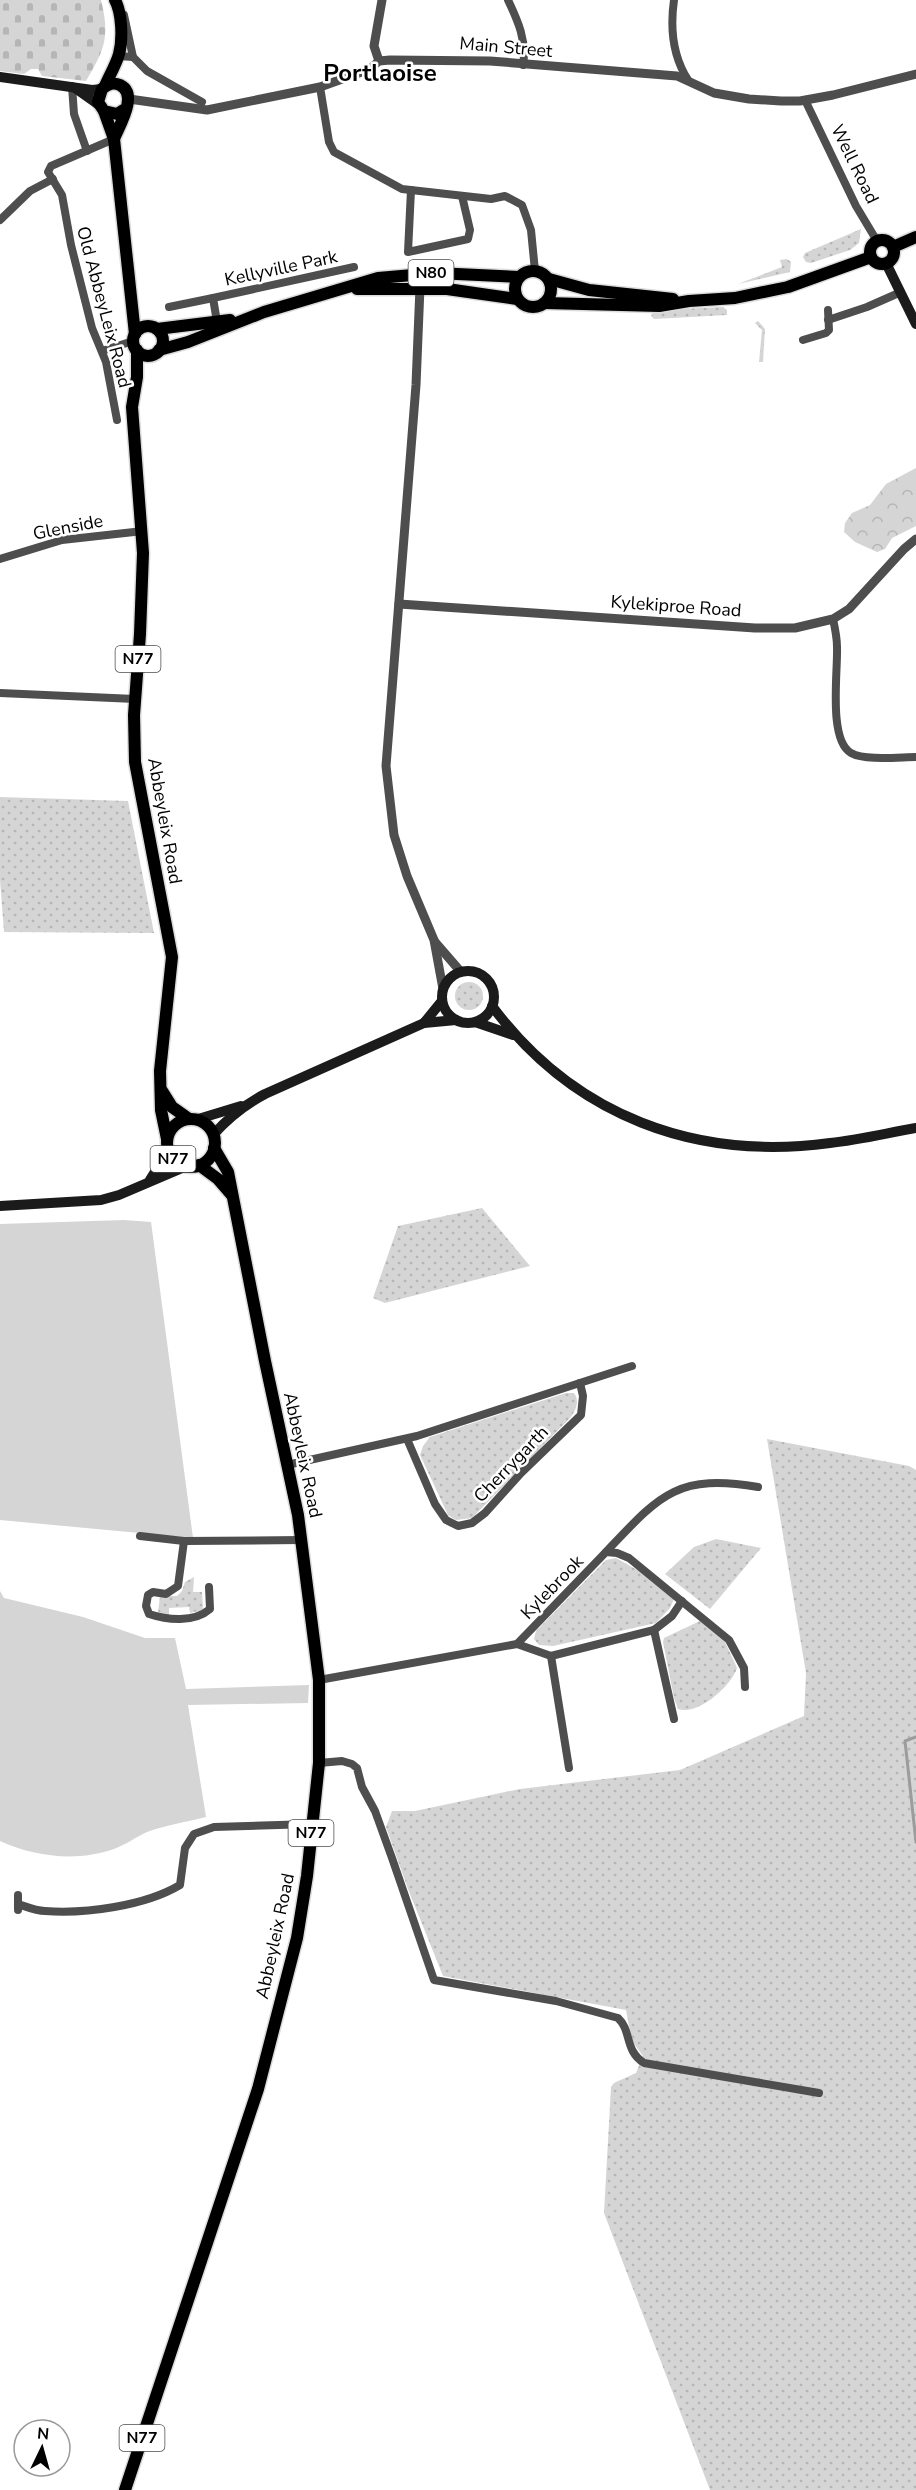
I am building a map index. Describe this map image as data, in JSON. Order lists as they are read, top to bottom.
{
  "streets": {
    "main road": ["N80", "N77", "Abbeyleix Road"],
    "street": [
      "Main Street",
      "Well Road",
      "Kellyville Park",
      "Old AbbeyLeix Road",
      "Glenside",
      "Kylekiproe Road",
      "Cherrygarth",
      "Kylebrook"
    ]
  },
  "crossings": [
    ["Main Street", "Well Road"],
    ["Well Road", "N80"],
    ["Kellyville Park", "N80"],
    ["N80", "N77"],
    ["Glenside", "Abbeyleix Road"],
    ["N77", "Abbeyleix Road"],
    ["Abbeyleix Road", "Cherrygarth"],
    ["Abbeyleix Road", "Kylebrook"]
  ],
  "districts": ["Portlaoise"],
  "north": "top"
}
